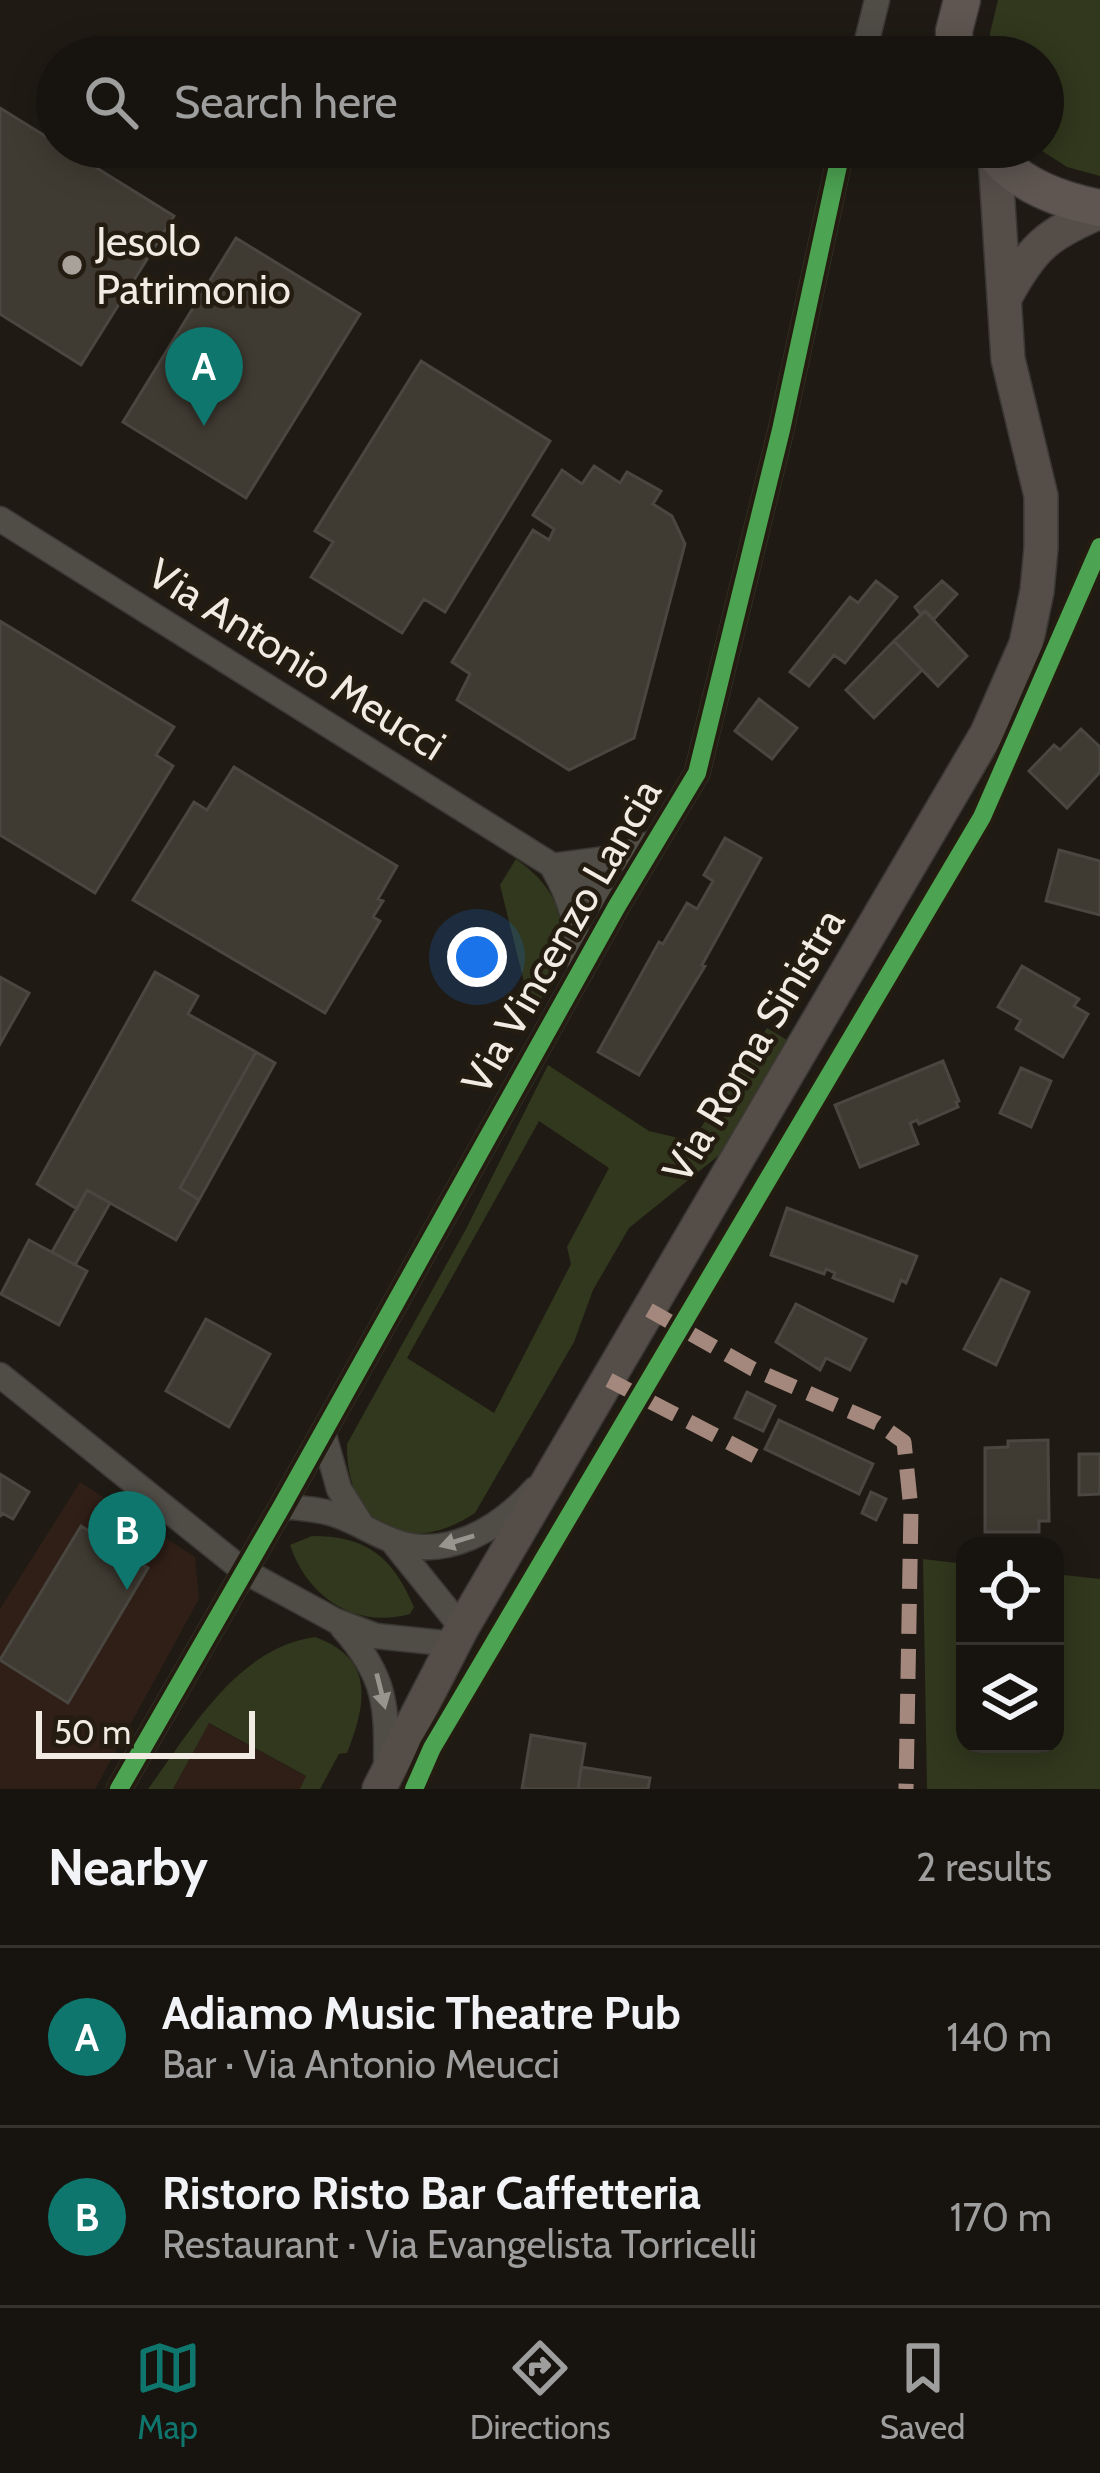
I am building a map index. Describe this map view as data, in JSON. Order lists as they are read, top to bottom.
{
  "streets": {
    "main road": ["Via Roma Sinistra"],
    "street": ["Via Antonio Meucci", "Via Vincenzo Lancia"]
  },
  "crossings": [
    ["Via Antonio Meucci", "Via Vincenzo Lancia"]
  ],
  "places": ["Jesolo Patrimonio"],
  "scale_bar": "50 m",
  "page": {
    "search": "Search here",
    "pins": ["A", "B"],
    "scale": "50 m",
    "heading": ["Nearby", "2 results"],
    "list": [
      {
        "mark": "A",
        "name": "Adiamo Music Theatre Pub",
        "note": "Bar · Via Antonio Meucci",
        "value": "140 m"
      },
      {
        "mark": "B",
        "name": "Ristoro Risto Bar Caffetteria",
        "note": "Restaurant · Via Evangelista Torricelli",
        "value": "170 m"
      }
    ],
    "nav": ["Map", "Directions", "Saved"]
  }
}
